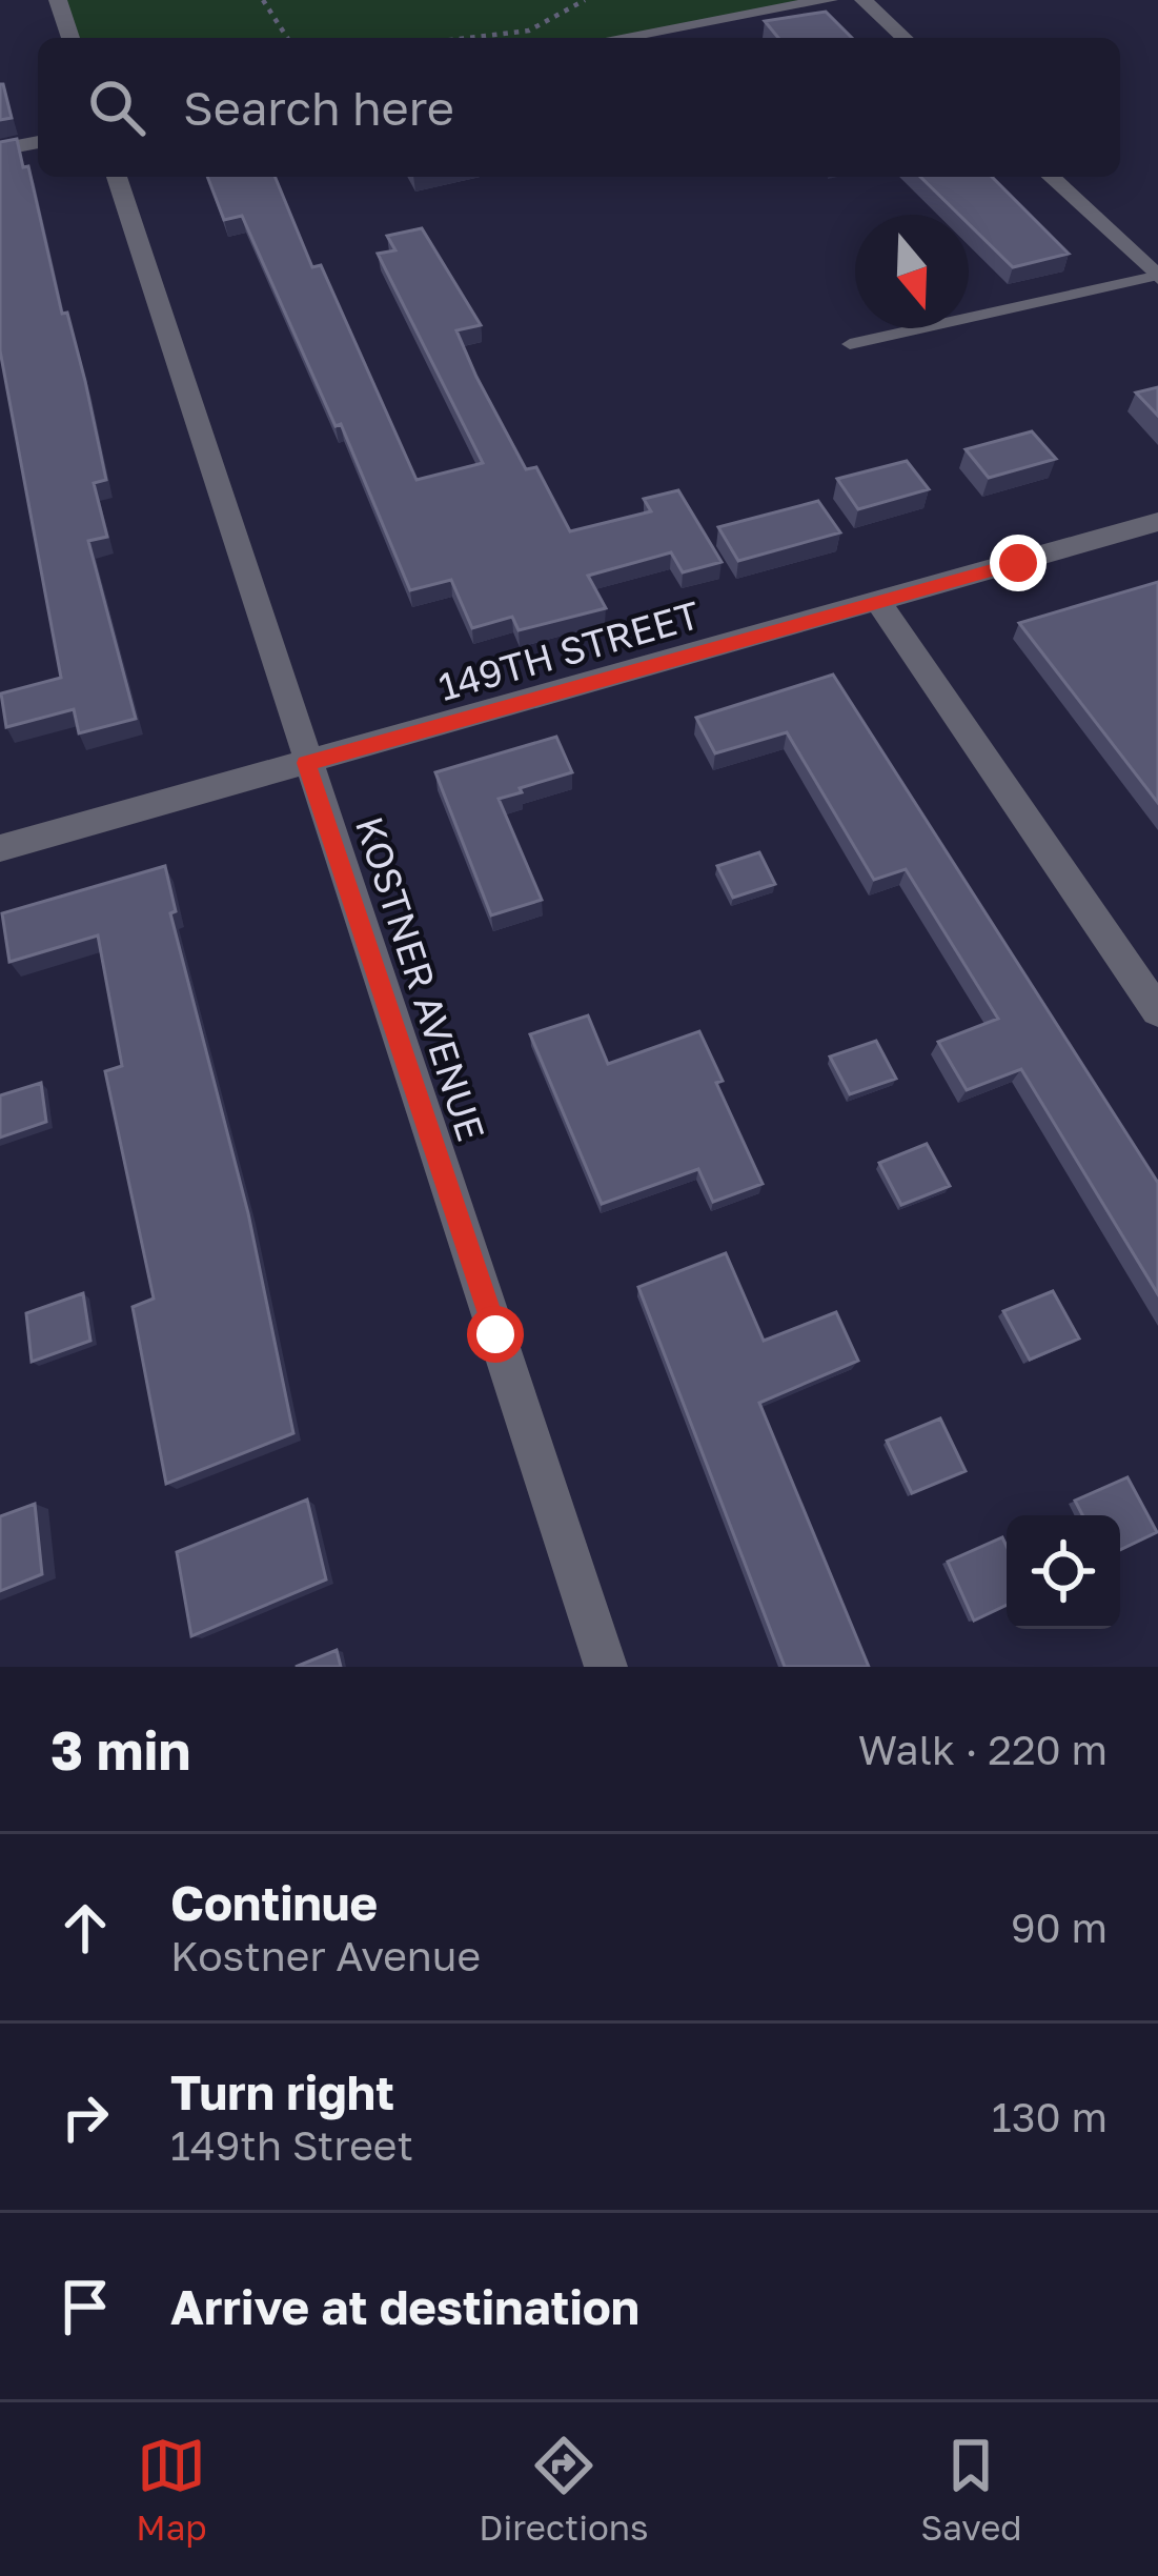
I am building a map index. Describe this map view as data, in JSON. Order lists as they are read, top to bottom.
{
  "streets": {
    "street": ["149TH STREET", "KOSTNER AVENUE"]
  },
  "crossings": [
    ["149TH STREET", "KOSTNER AVENUE"]
  ],
  "north": "bottom",
  "page": {
    "search": "Search here",
    "heading": ["3 min", "Walk · 220 m"],
    "list": [
      ["Continue", "Kostner Avenue", "90 m"],
      ["Turn right", "149th Street", "130 m"],
      "Arrive at destination"
    ],
    "nav": ["Map", "Directions", "Saved"]
  }
}
